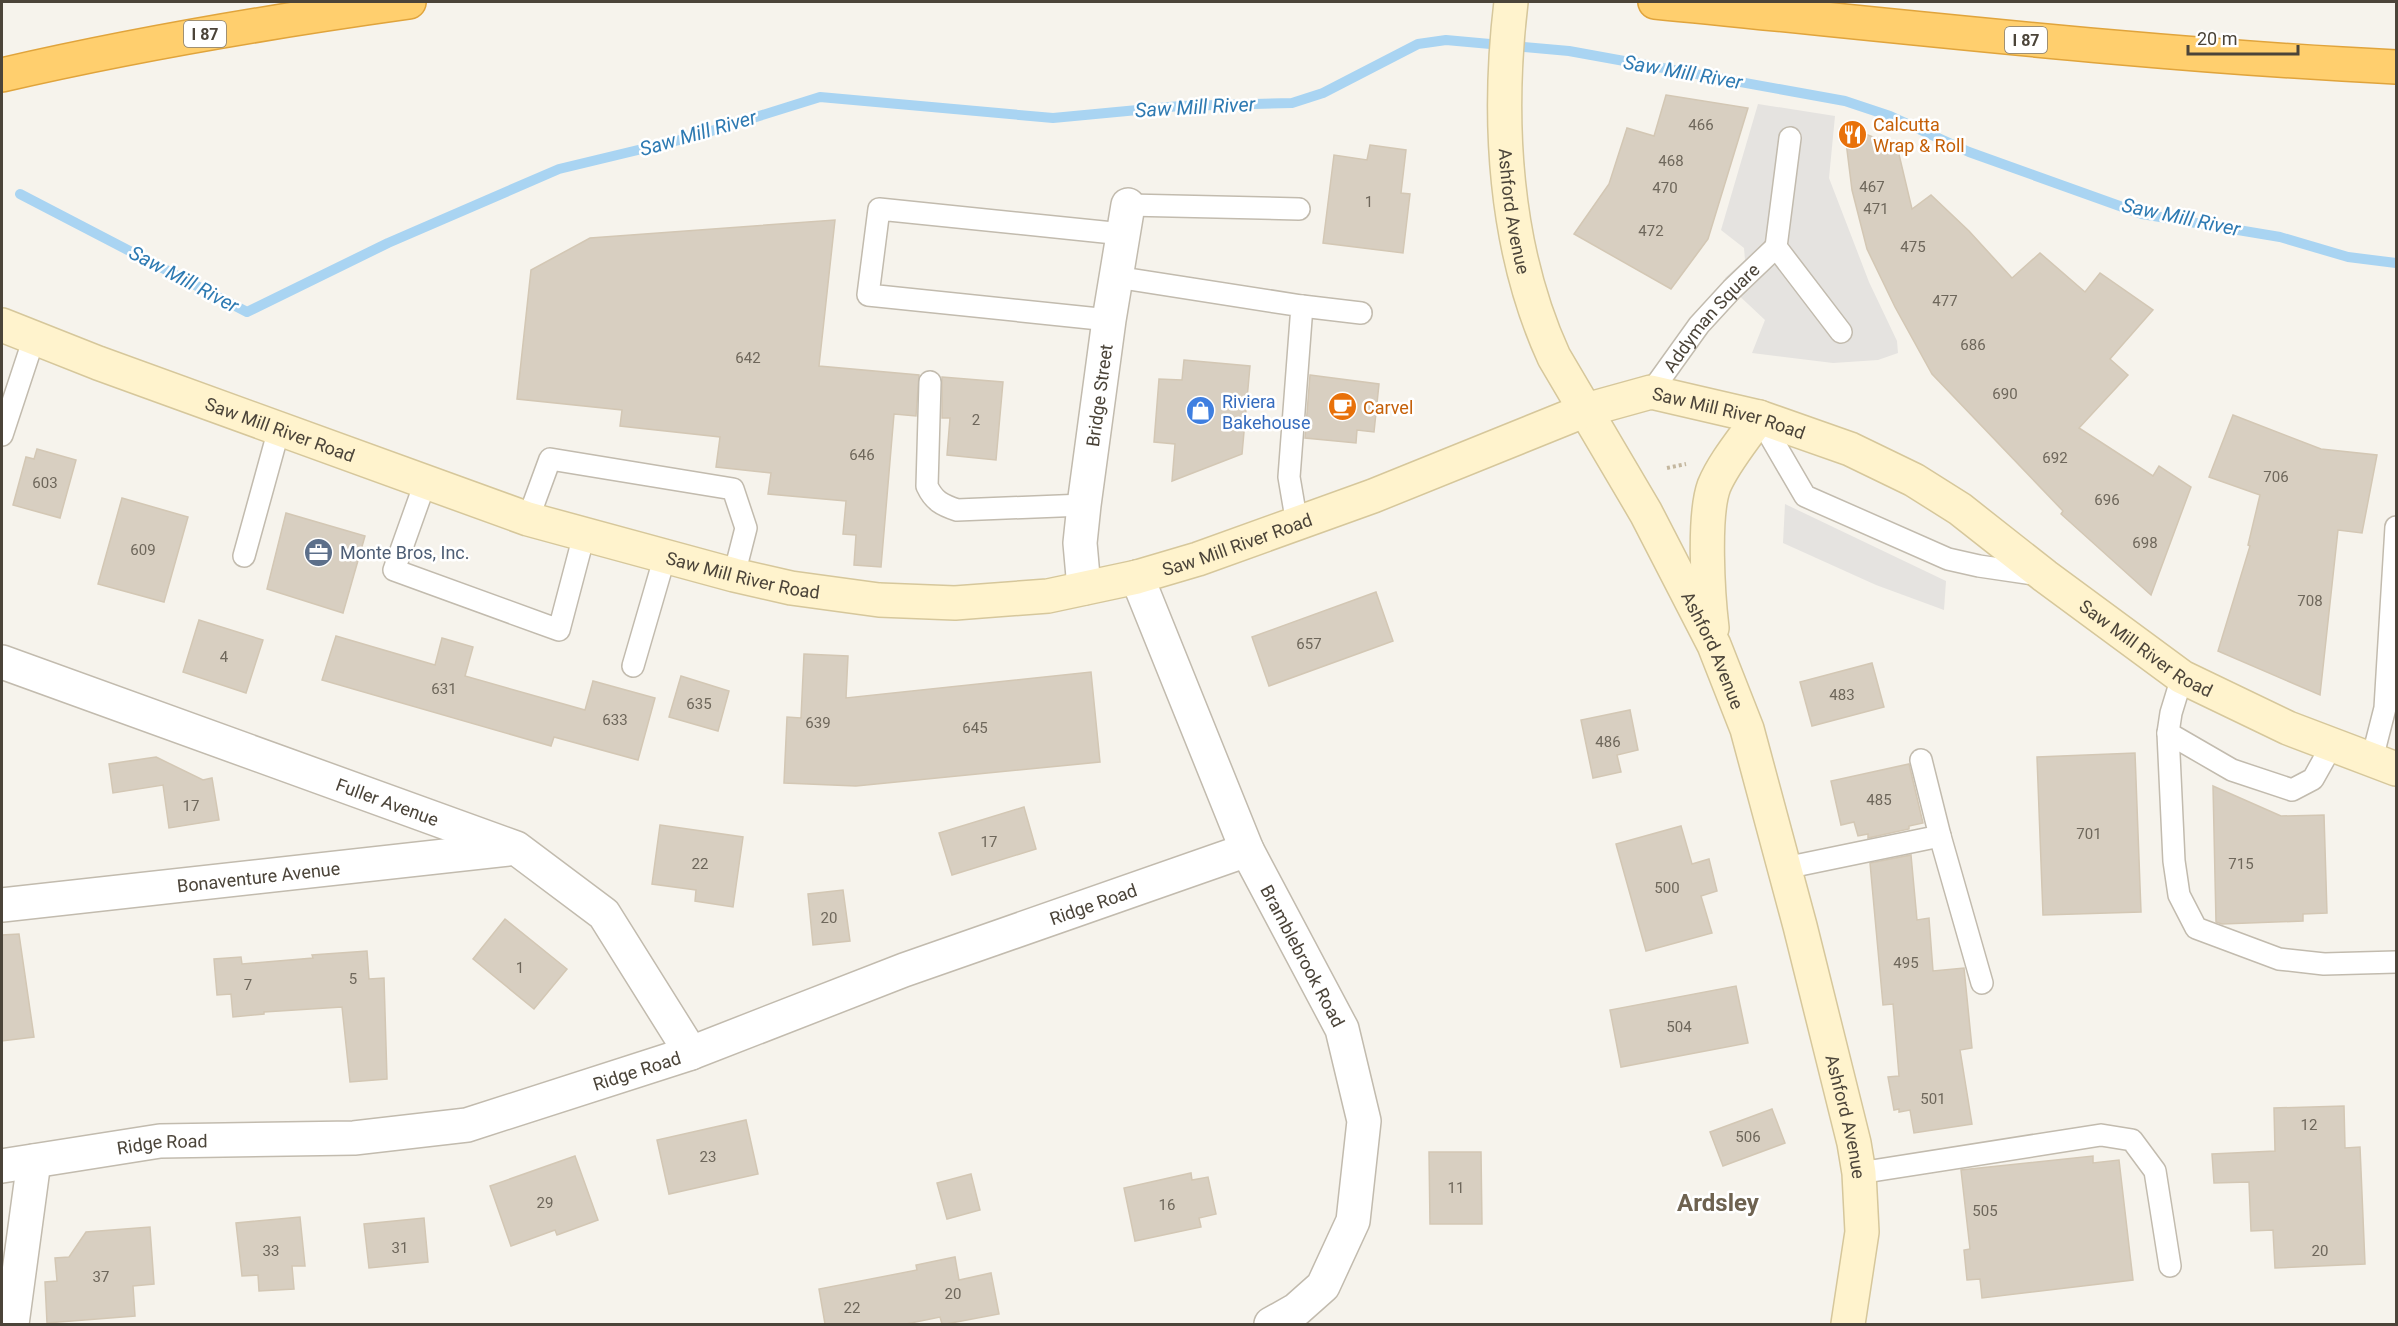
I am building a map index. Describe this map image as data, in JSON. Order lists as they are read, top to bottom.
{
  "streets": {
    "highway": ["I 87"],
    "main road": ["Ashford Avenue", "Saw Mill River Road"],
    "street": [
      "Bridge Street",
      "Fuller Avenue",
      "Bonaventure Avenue",
      "Ridge Road",
      "Bramblebrook Road"
    ],
    "lane": ["Addyman Square"]
  },
  "crossings": [
    ["Ashford Avenue", "Saw Mill River Road"],
    ["Addyman Square", "Saw Mill River Road"],
    ["Bridge Street", "Saw Mill River Road"],
    ["Saw Mill River Road", "Bramblebrook Road"],
    ["Fuller Avenue", "Bonaventure Avenue"],
    ["Fuller Avenue", "Ridge Road"],
    ["Ridge Road", "Bramblebrook Road"]
  ],
  "districts": ["Ardsley"],
  "water": ["Saw Mill River"],
  "places": {
    "restaurant": ["Calcutta Wrap & Roll"],
    "cafe": ["Carvel"],
    "shop": ["Riviera Bakehouse"],
    "office": ["Monte Bros, Inc."]
  },
  "house_numbers": [
    "466",
    "468",
    "467",
    "470",
    "1",
    "471",
    "472",
    "475",
    "477",
    "686",
    "642",
    "690",
    "2",
    "646",
    "692",
    "706",
    "603",
    "696",
    "698",
    "609",
    "708",
    "657",
    "4",
    "631",
    "483",
    "635",
    "633",
    "639",
    "645",
    "486",
    "485",
    "17",
    "701",
    "17",
    "22",
    "715",
    "500",
    "20",
    "495",
    "1",
    "5",
    "7",
    "504",
    "501",
    "12",
    "506",
    "23",
    "11",
    "29",
    "16",
    "505",
    "31",
    "33",
    "20",
    "37",
    "20",
    "22"
  ],
  "scale_bar": "20 m"
}
